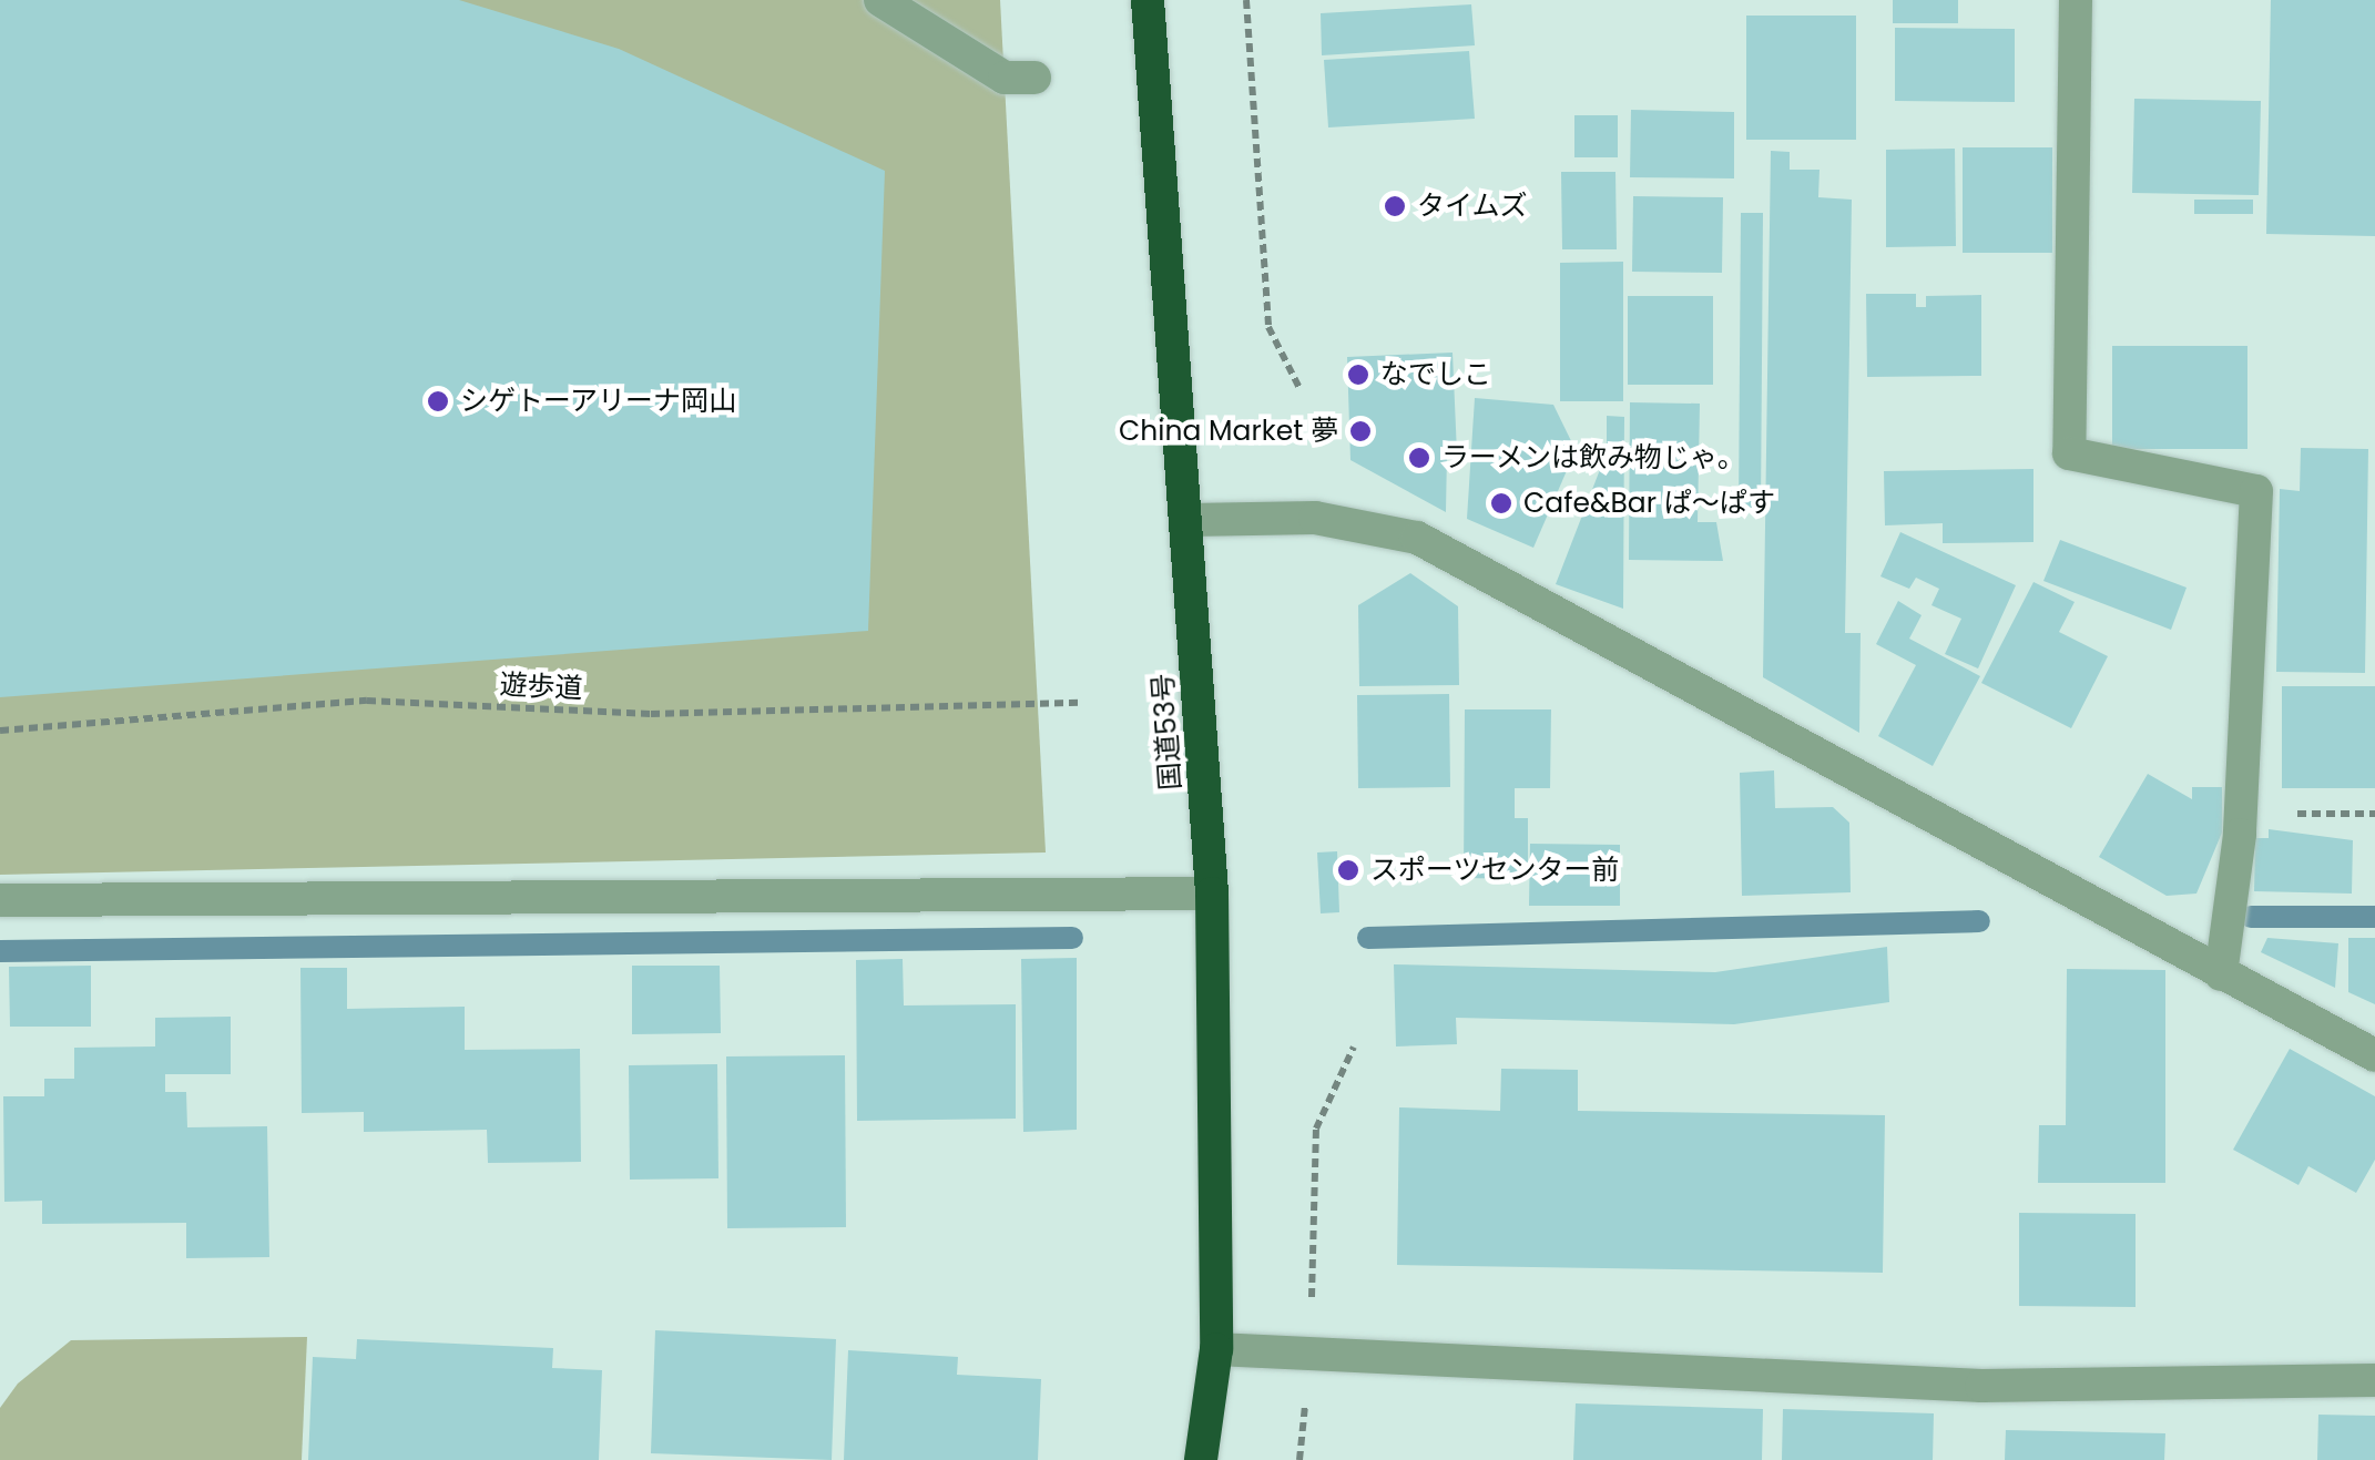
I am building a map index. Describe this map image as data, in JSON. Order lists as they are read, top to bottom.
{
  "streets": {
    "highway": ["国道53号"],
    "path": ["遊歩道"]
  },
  "places": [
    "タイムズ",
    "なでしこ",
    "シゲトーアリーナ岡山",
    "China Market 夢",
    "ラーメンは飲み物じゃ｡",
    "Cafe&Bar ぱ〜ぱす",
    "スポーツセンター前"
  ]
}
